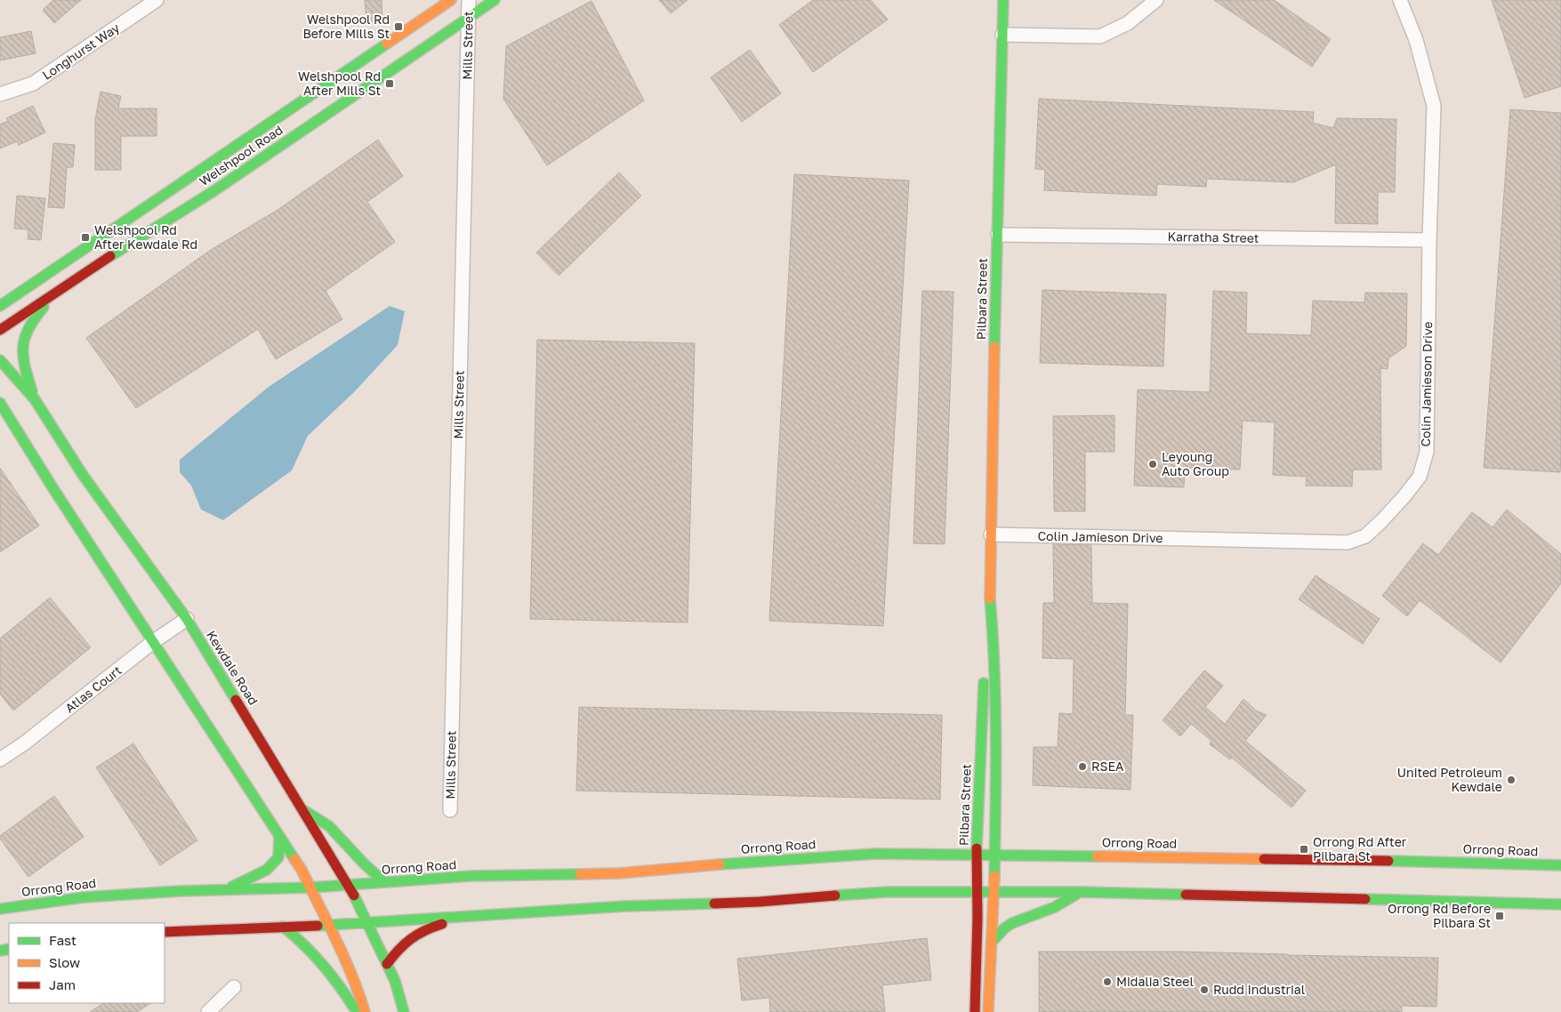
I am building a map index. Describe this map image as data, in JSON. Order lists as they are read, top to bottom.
{
  "streets": {
    "main road": [
      "Welshpool Road",
      "Pilbara Street",
      "Kewdale Road",
      "Orrong Road"
    ],
    "street": [
      "Mills Street",
      "Longhurst Way",
      "Karratha Street",
      "Colin Jamieson Drive",
      "Atlas Court"
    ]
  },
  "crossings": [
    ["Mills Street", "Welshpool Road"],
    ["Karratha Street", "Pilbara Street"],
    ["Karratha Street", "Colin Jamieson Drive"],
    ["Pilbara Street", "Colin Jamieson Drive"],
    ["Pilbara Street", "Orrong Road"],
    ["Kewdale Road", "Atlas Court"],
    ["Kewdale Road", "Orrong Road"]
  ],
  "places": {
    "transit": [
      "Welshpool Rd Before Mills St",
      "Welshpool Rd After Mills St",
      "Welshpool Rd After Kewdale Rd",
      "Orrong Rd After Pilbara St",
      "Orrong Rd Before Pilbara St"
    ],
    "other": [
      "Leyoung Auto Group",
      "RSEA",
      "United Petroleum Kewdale",
      "Midalia Steel",
      "Rudd Industrial"
    ]
  },
  "legend": ["Fast", "Slow", "Jam"]
}
